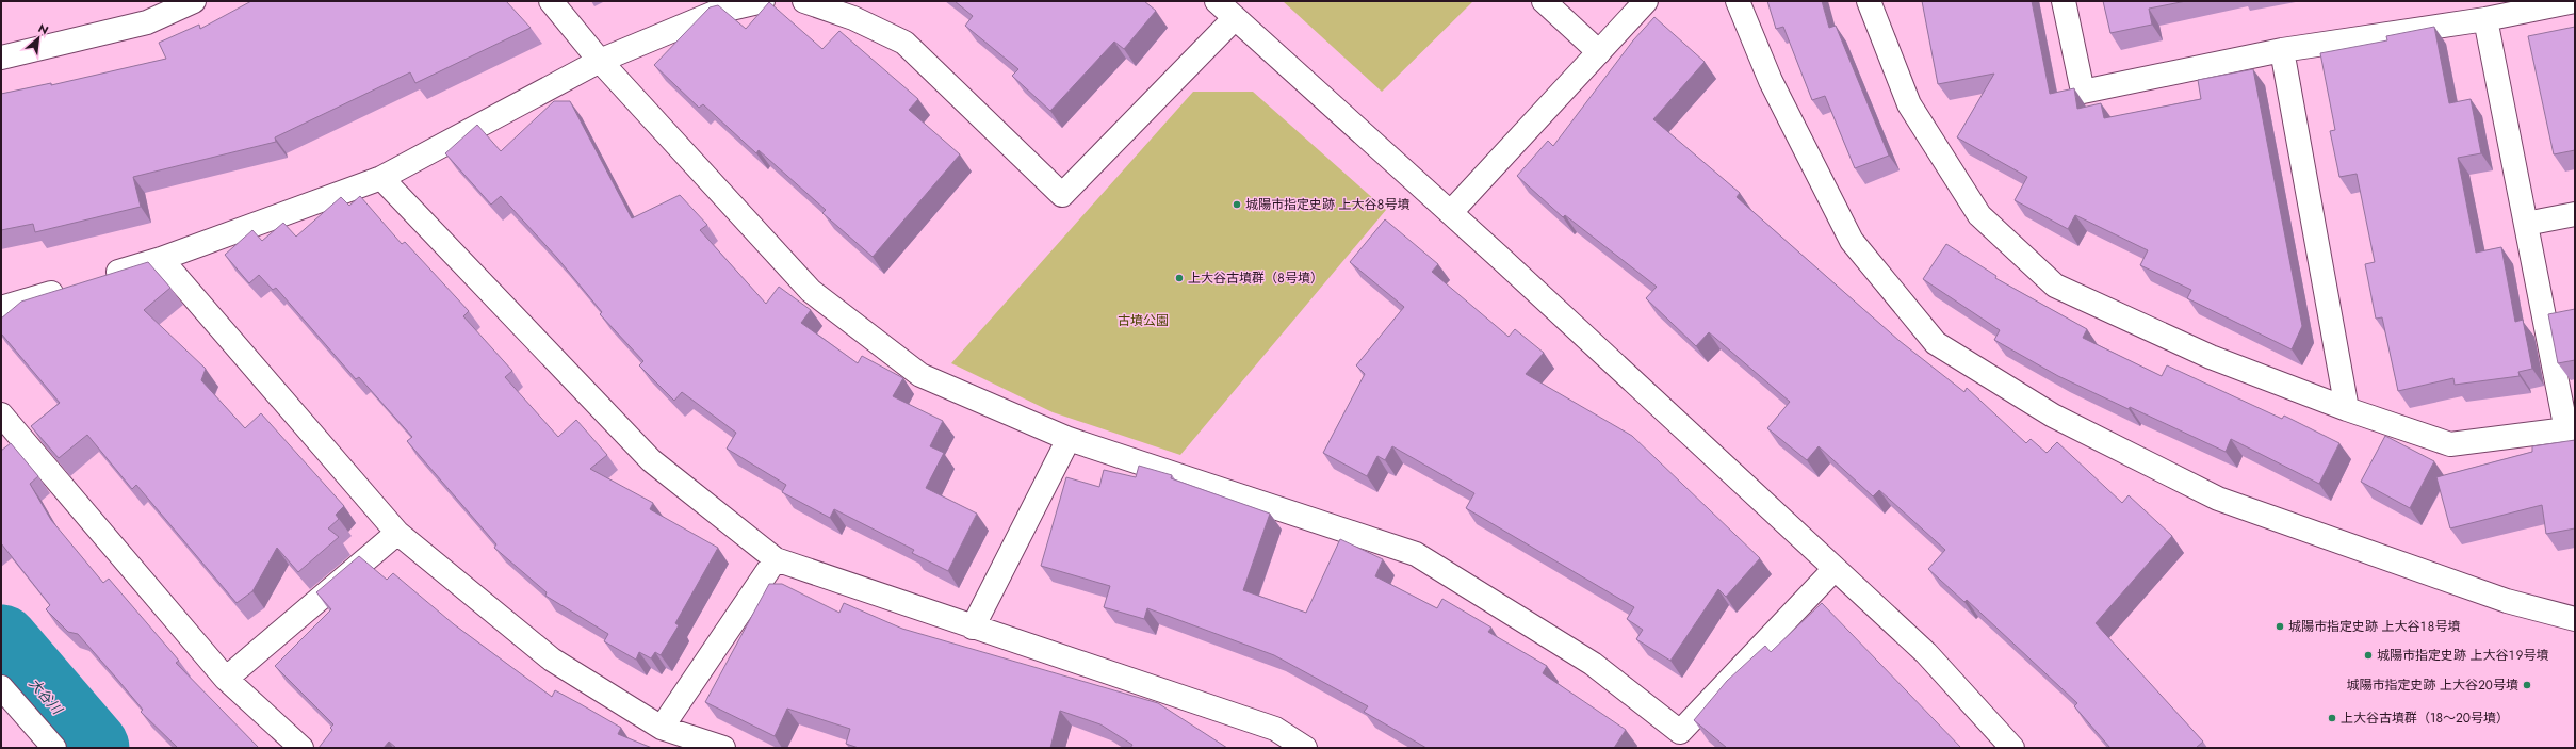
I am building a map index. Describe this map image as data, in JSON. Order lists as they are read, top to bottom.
{
  "water": ["大谷川"],
  "parks": ["古墳公園"],
  "places": [
    "城陽市指定史跡 上大谷８号墳",
    "上大谷古墳群（８号墳）",
    "城陽市指定史跡 上大谷１８号墳",
    "城陽市指定史跡 上大谷１９号墳",
    "城陽市指定史跡 上大谷２０号墳",
    "上大谷古墳群（18～20号墳）"
  ],
  "north": "top right"
}
